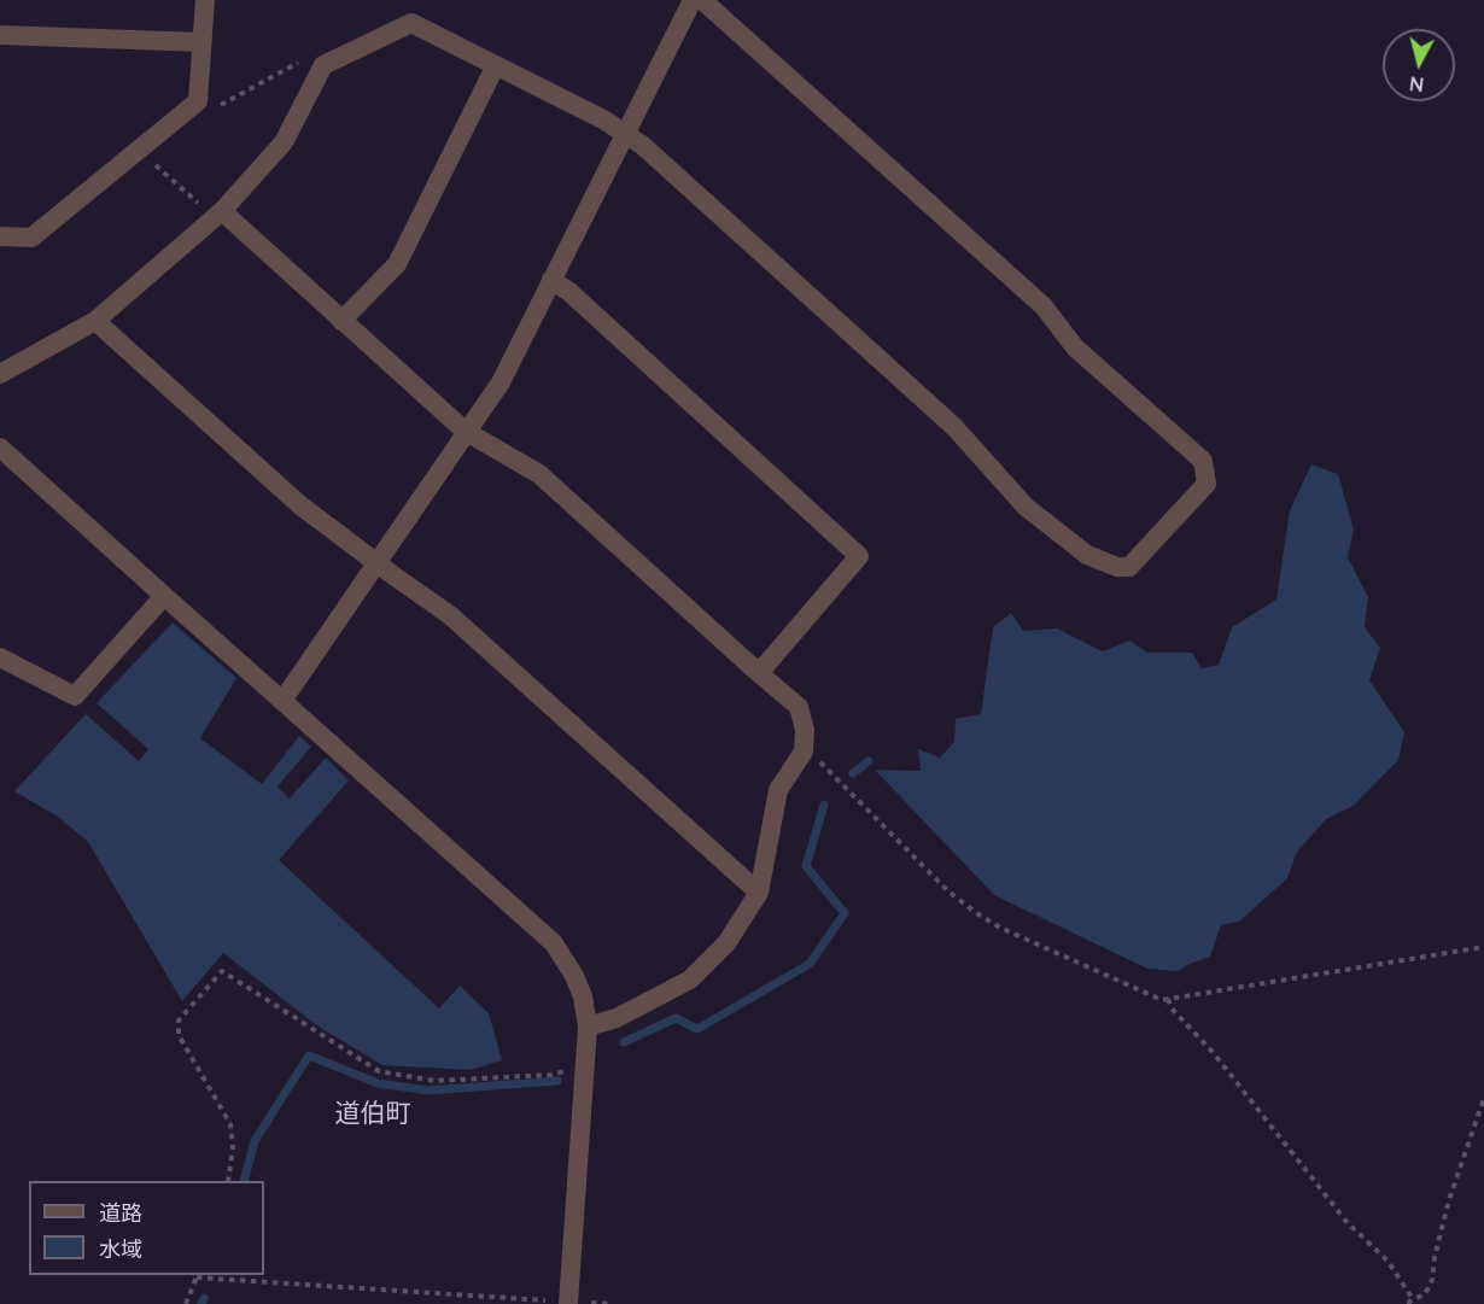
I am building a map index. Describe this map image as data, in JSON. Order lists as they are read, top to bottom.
{
  "districts": ["道伯町"],
  "legend": ["道路", "水域"],
  "north": "bottom"
}
